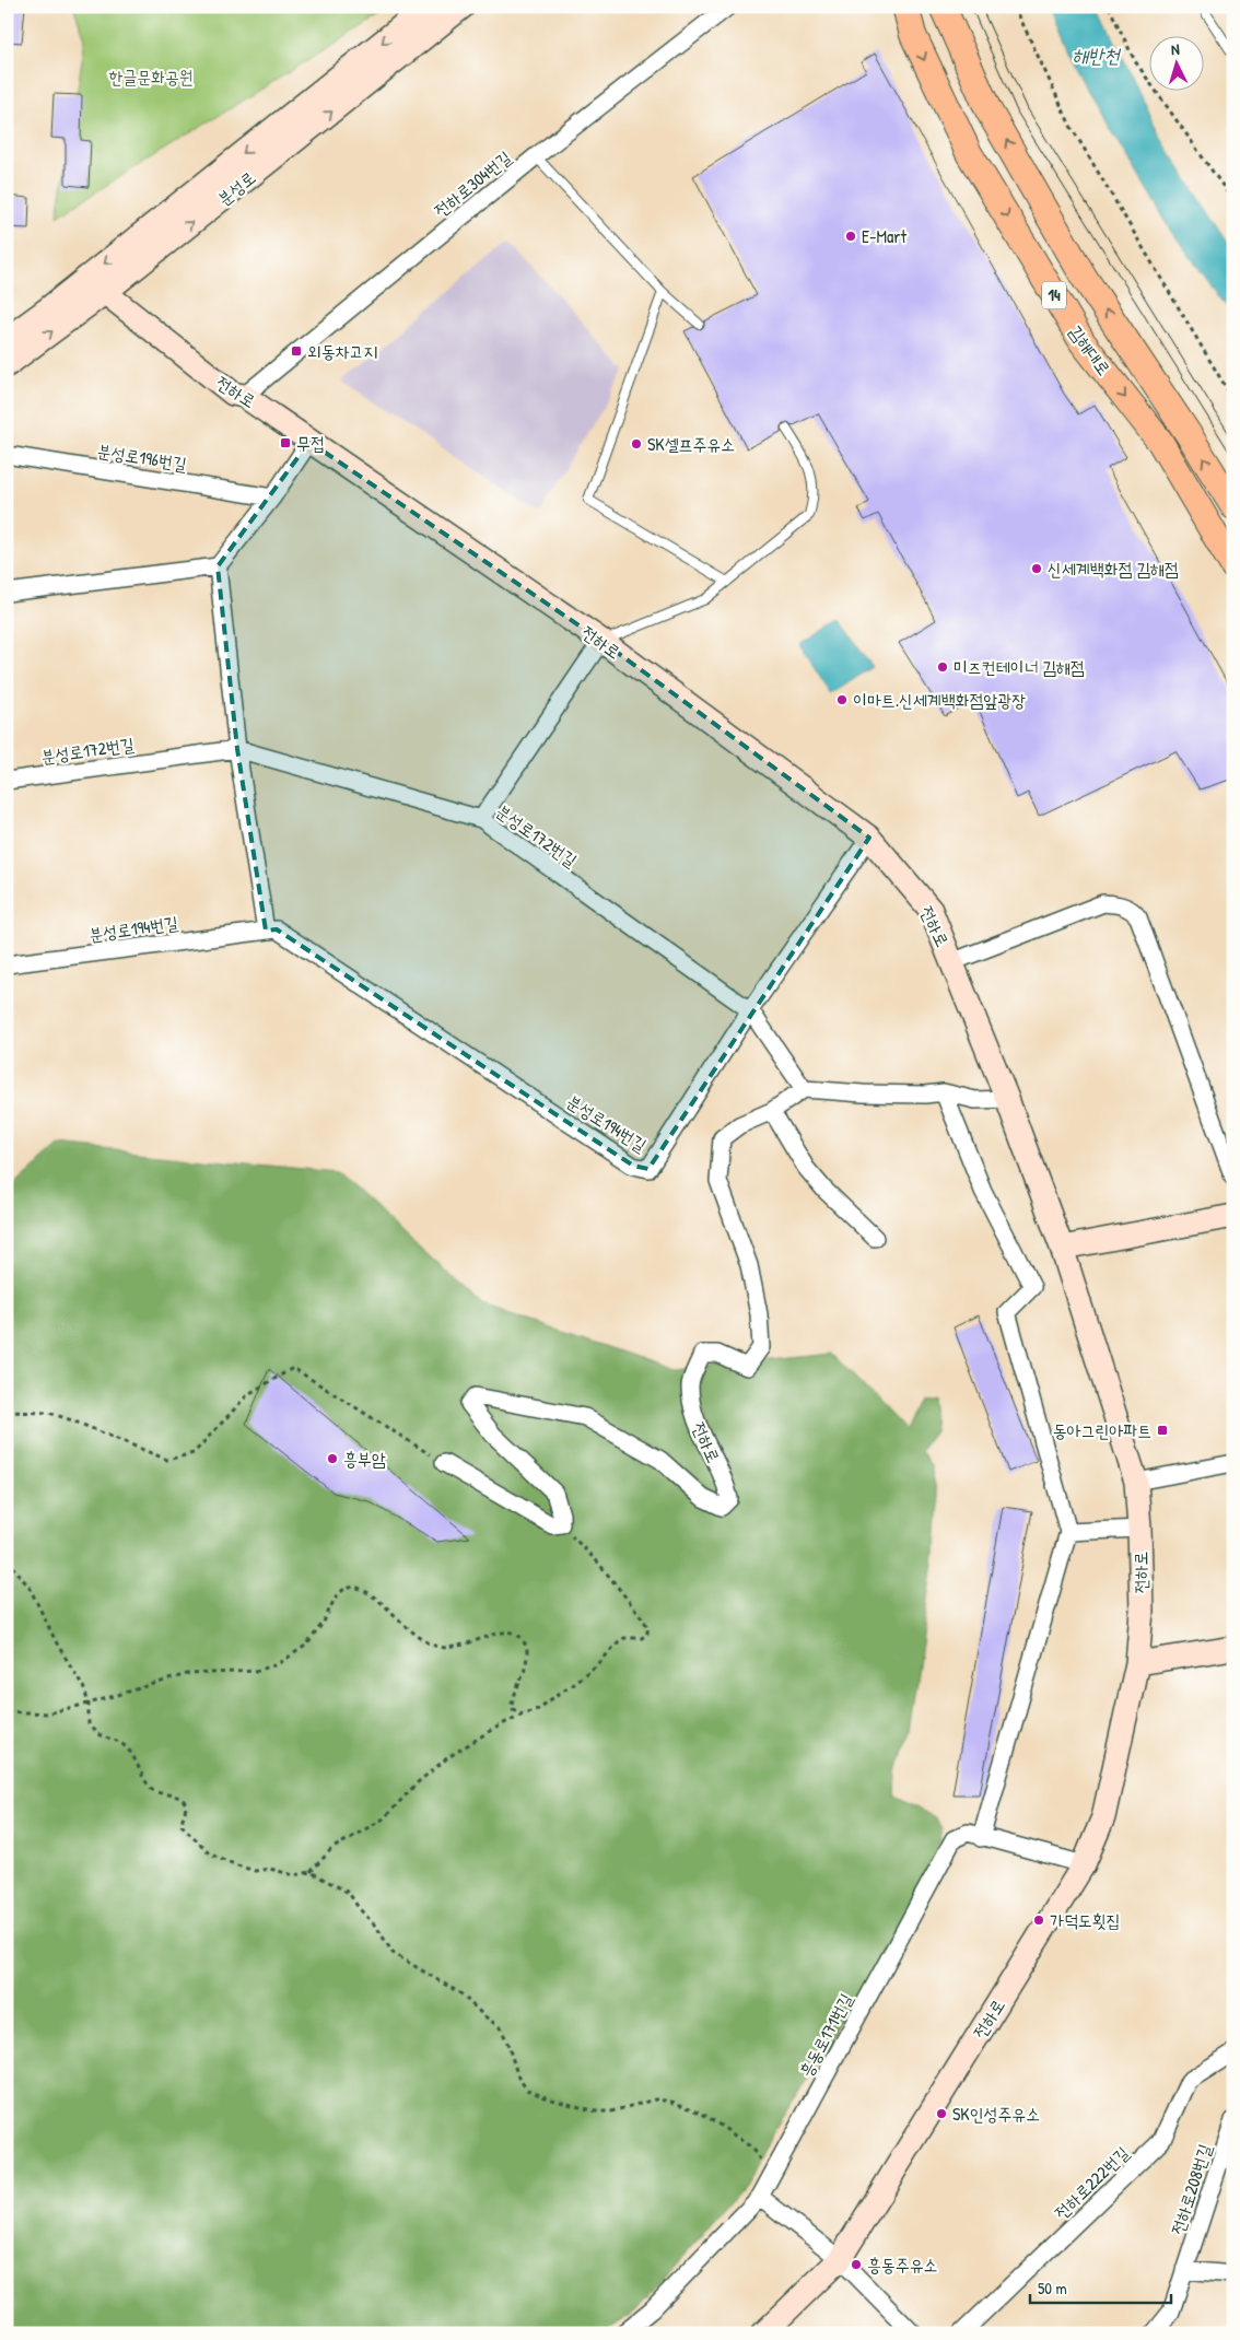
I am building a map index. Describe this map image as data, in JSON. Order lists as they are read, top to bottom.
{
  "streets": {
    "main road": [
      "분성로",
      "14",
      "김해대로",
      "전하로"
    ],
    "street": [
      "전하로304번길",
      "분성로196번길",
      "분성로172번길",
      "분성로194번길",
      "흥동로171번길",
      "전하로222번길",
      "전하로208번길"
    ]
  },
  "crossings": [
    ["전하로304번길", "전하로"],
    ["분성로", "전하로"],
    ["전하로", "분성로194번길"],
    ["전하로", "흥동로171번길"],
    ["분성로172번길", "분성로194번길"]
  ],
  "water": ["해반천"],
  "parks": ["한글문화공원"],
  "places": {
    "other": [
      "E-Mart",
      "SK셀프주유소",
      "신세계백화점 김해점",
      "미즈컨테이너 김해점",
      "이마트.신세계백화점앞광장",
      "흥부암",
      "가덕도횟집",
      "SK인성주유소",
      "흥동주유소"
    ],
    "transit": ["외동차고지", "무접", "동아그린아파트"]
  },
  "scale_bar": "50 m",
  "north": "top"
}
